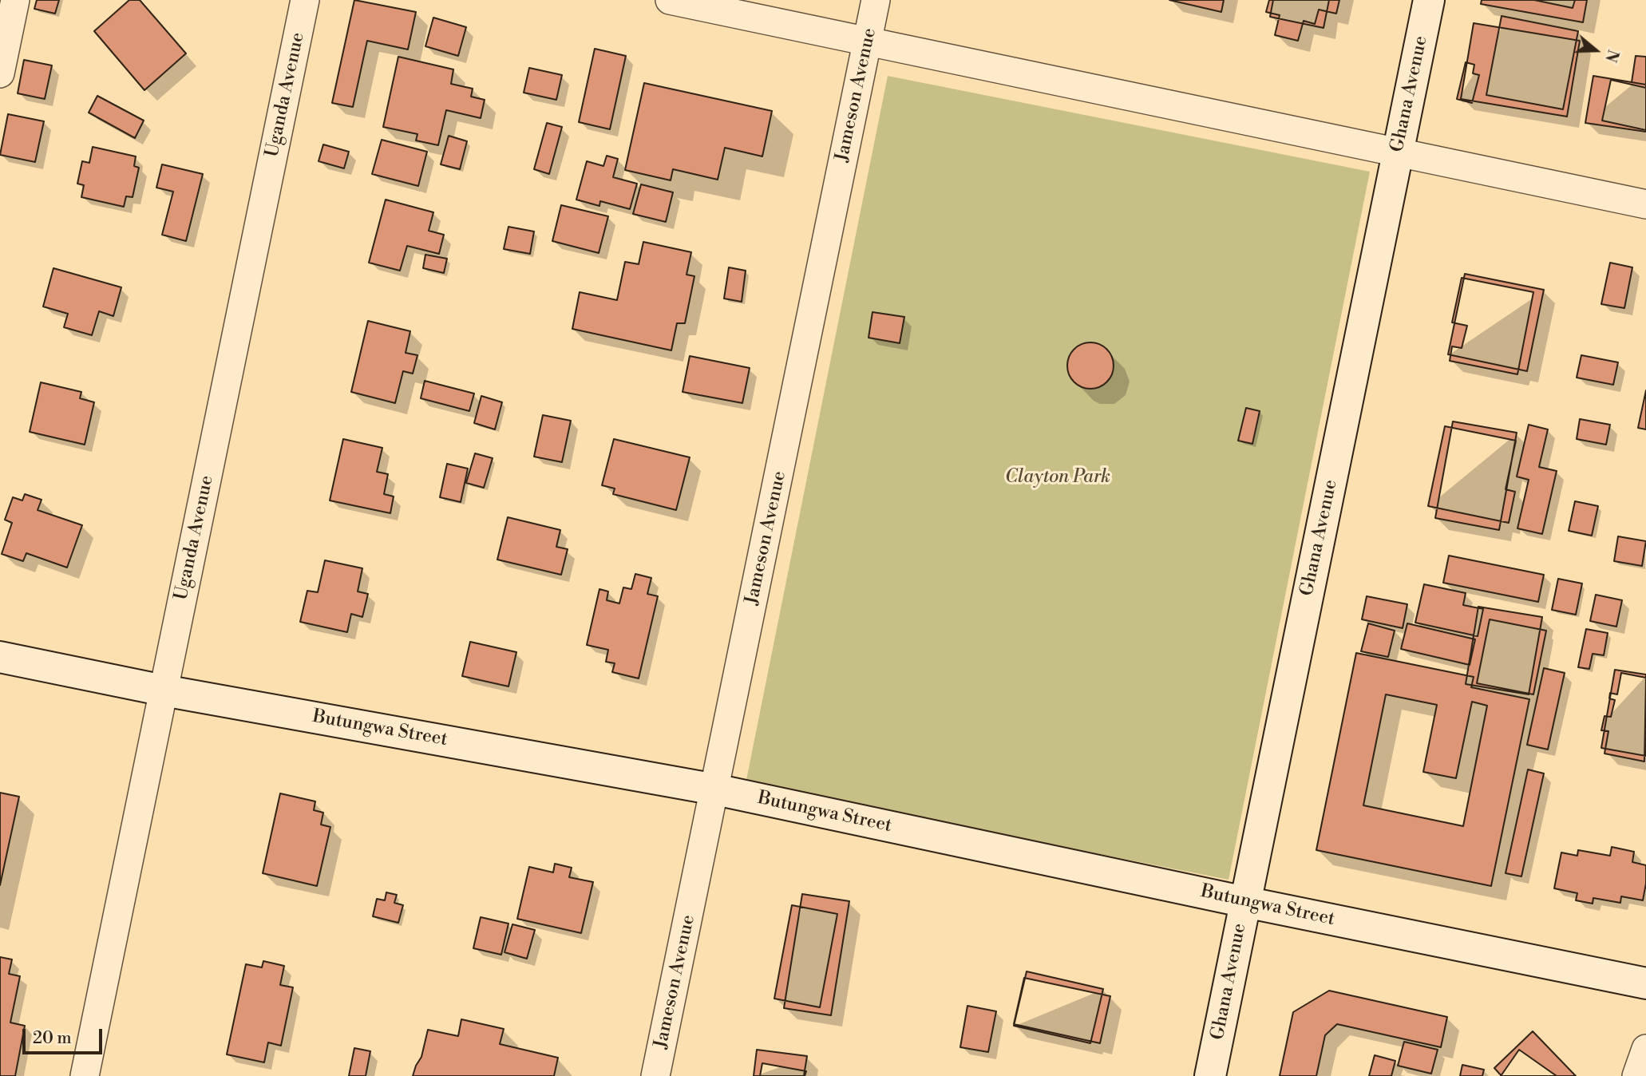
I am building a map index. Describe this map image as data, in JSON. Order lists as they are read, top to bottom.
{
  "streets": {
    "main road": ["Ghana Avenue", "Butungwa Street"],
    "street": ["Uganda Avenue", "Jameson Avenue"]
  },
  "crossings": [
    ["Ghana Avenue", "Butungwa Street"],
    ["Uganda Avenue", "Butungwa Street"],
    ["Jameson Avenue", "Butungwa Street"]
  ],
  "parks": ["Clayton Park"],
  "scale_bar": "20 m",
  "north": "right"
}
